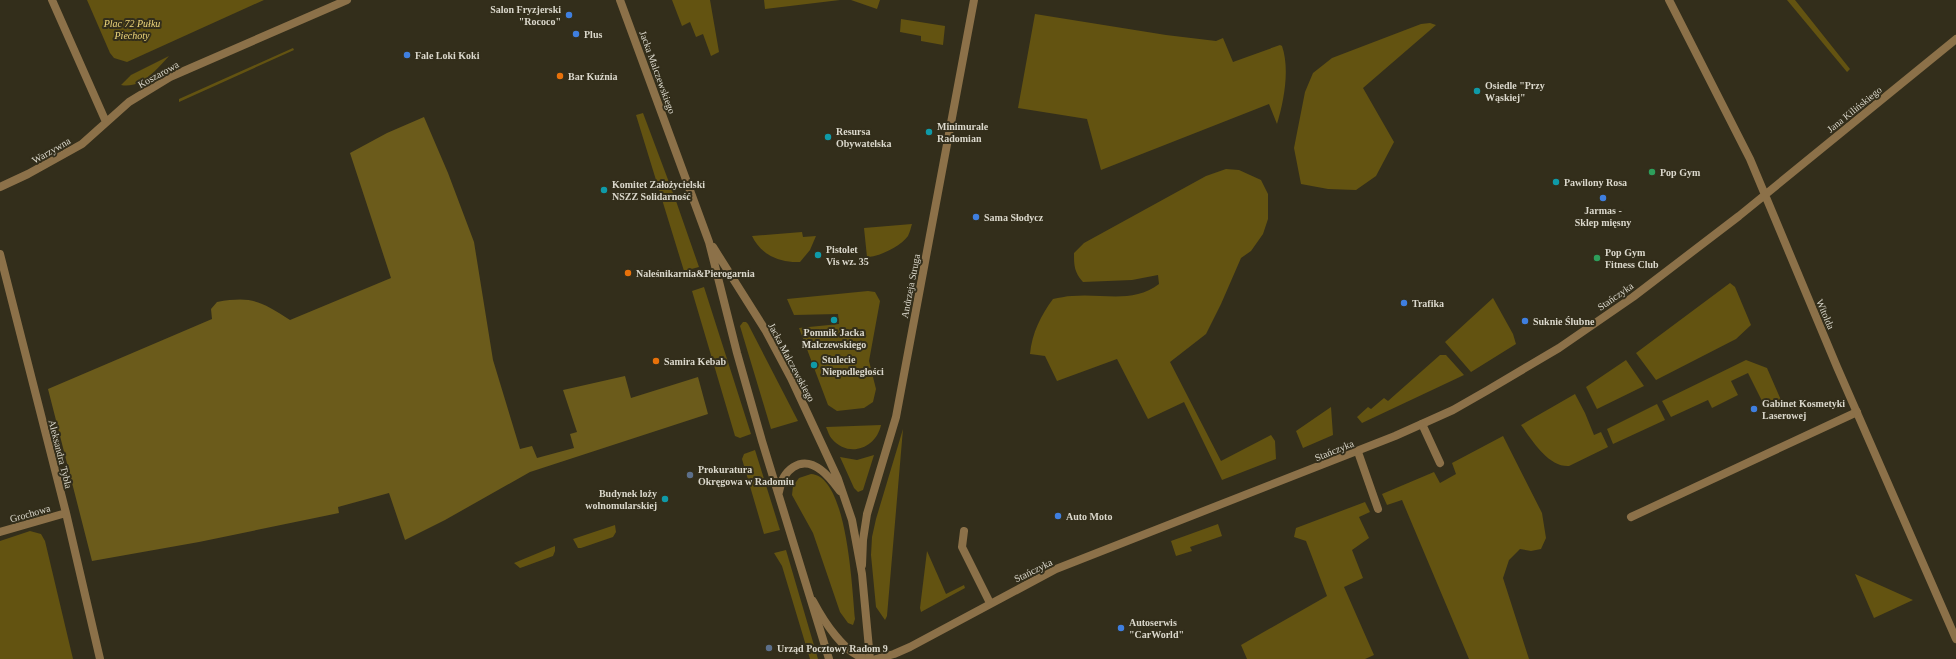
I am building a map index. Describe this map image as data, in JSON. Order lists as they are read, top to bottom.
{
  "streets": {
    "street": [
      "Jacka Malczewskiego",
      "Koszarowa",
      "Jana Kilińskiego",
      "Warzywna",
      "Andrzeja Struga",
      "Stańczyka",
      "Witolda",
      "Aleksandra Tybla",
      "Grochowa"
    ]
  },
  "crossings": [
    ["Jacka Malczewskiego", "Andrzeja Struga"],
    ["Koszarowa", "Warzywna"],
    ["Jana Kilińskiego", "Stańczyka"],
    ["Jana Kilińskiego", "Witolda"],
    ["Stańczyka", "Witolda"],
    ["Aleksandra Tybla", "Grochowa"]
  ],
  "parks": ["Plac 72 Pułku Piechoty"],
  "places": [
    "Salon Fryzjerski \"Rococo\"",
    "Plus",
    "Fale Loki Koki",
    "Bar Kuźnia",
    "Osiedle \"Przy Wąskiej\"",
    "Minimurale Radomian",
    "Resursa Obywatelska",
    "Pop Gym",
    "Pawilony Rosa",
    "Komitet Założycielski NSZZ Solidarność",
    "Jarmas - Sklep mięsny",
    "Sama Słodycz",
    "Pistolet Vis wz. 35",
    "Pop Gym Fitness Club",
    "Naleśnikarnia&Pierogarnia",
    "Trafika",
    "Pomnik Jacka Malczewskiego",
    "Suknie Ślubne",
    "Samira Kebab",
    "Stulecie Niepodległości",
    "Gabinet Kosmetyki Laserowej",
    "Prokuratura Okręgowa w Radomiu",
    "Budynek loży wolnomularskiej",
    "Auto Moto",
    "Autoserwis \"CarWorld\"",
    "Urząd Pocztowy Radom 9"
  ]
}
